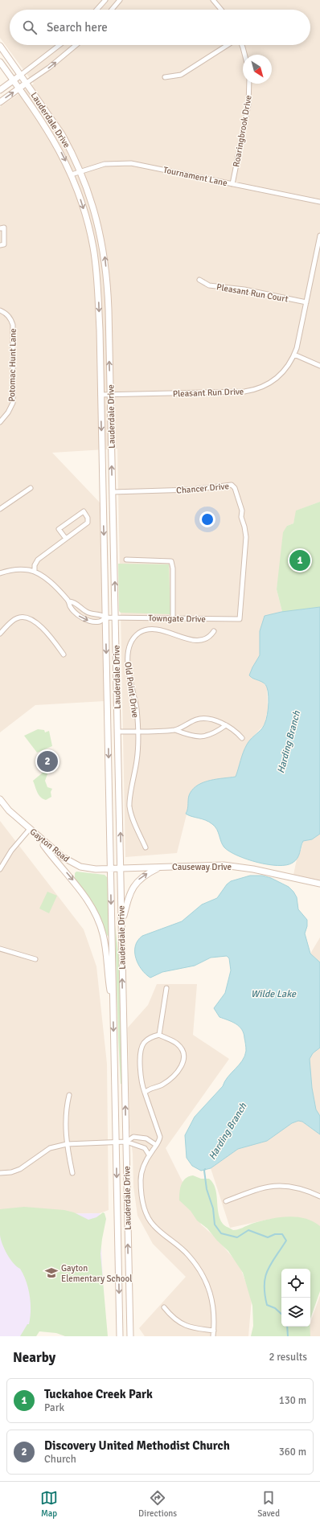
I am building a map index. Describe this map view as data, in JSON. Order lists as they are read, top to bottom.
{
  "streets": {
    "main road": ["Lauderdale Drive", "Gayton Road", "Causeway Drive"],
    "street": [
      "Roaringbrook Drive",
      "Tournament Lane",
      "Pleasant Run Court",
      "Potomac Hunt Lane",
      "Pleasant Run Drive",
      "Chancer Drive",
      "Towngate Drive",
      "Old Point Drive"
    ]
  },
  "crossings": [
    ["Lauderdale Drive", "Tournament Lane"],
    ["Lauderdale Drive", "Pleasant Run Drive"],
    ["Lauderdale Drive", "Chancer Drive"],
    ["Lauderdale Drive", "Towngate Drive"],
    ["Lauderdale Drive", "Gayton Road"],
    ["Lauderdale Drive", "Causeway Drive"],
    ["Roaringbrook Drive", "Tournament Lane"],
    ["Pleasant Run Court", "Pleasant Run Drive"],
    ["Chancer Drive", "Towngate Drive"],
    ["Gayton Road", "Causeway Drive"]
  ],
  "water": ["Harding Branch", "Wilde Lake"],
  "places": {
    "school or university": ["Gayton Elementary School"]
  },
  "north": "bottom right",
  "page": {
    "search": "Search here",
    "pins": ["1", "2"],
    "heading": ["Nearby", "2 results"],
    "list": [
      {
        "mark": "1",
        "name": "Tuckahoe Creek Park",
        "note": "Park",
        "value": "130 m"
      },
      {
        "mark": "2",
        "name": "Discovery United Methodist Church",
        "note": "Church",
        "value": "360 m"
      }
    ],
    "nav": ["Map", "Directions", "Saved"]
  }
}
